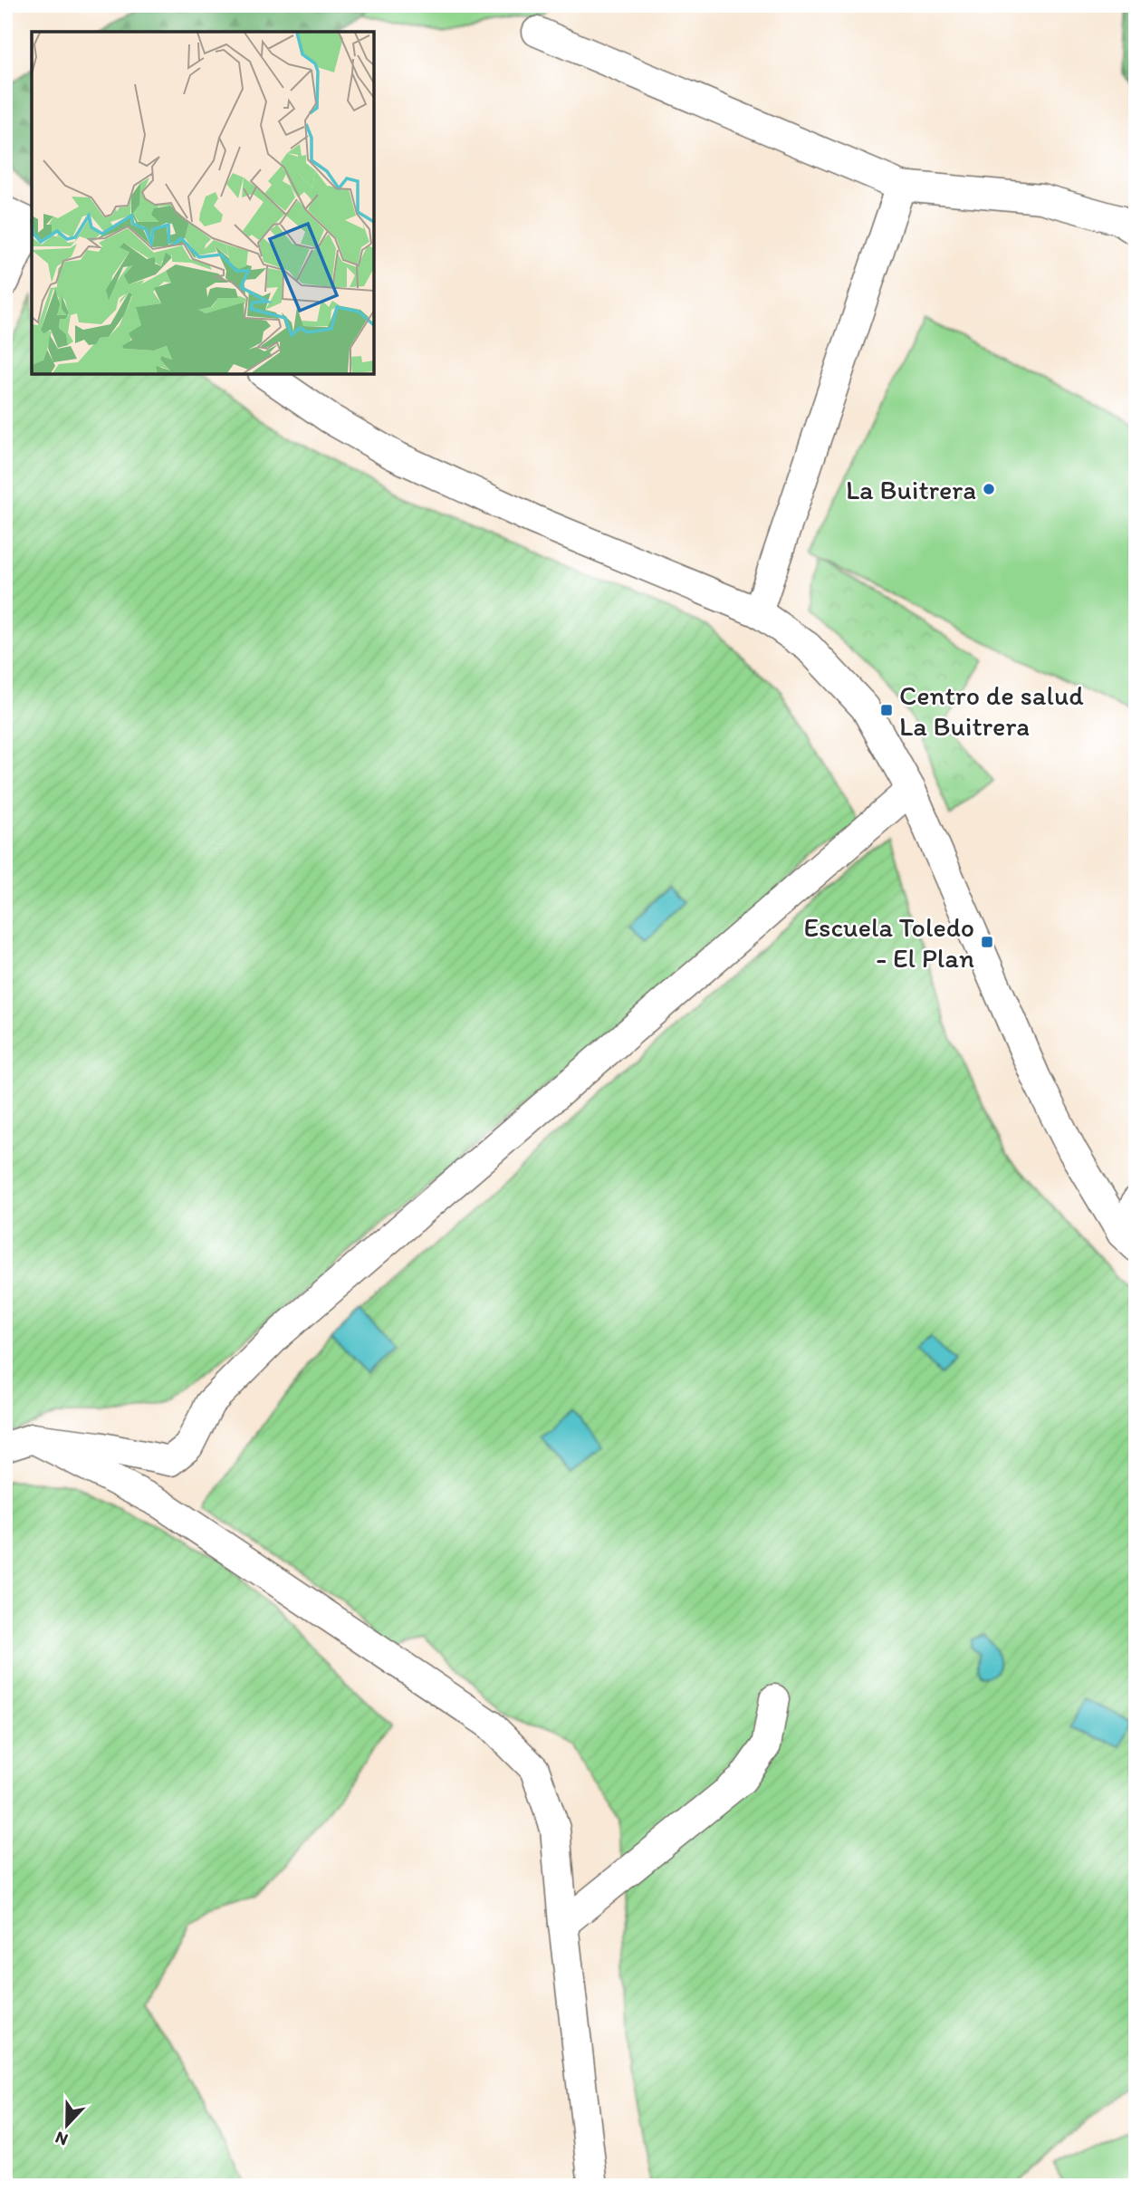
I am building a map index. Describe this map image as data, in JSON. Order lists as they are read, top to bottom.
{
  "places": {
    "other": ["La Buitrera"],
    "transit": ["Centro de salud La Buitrera", "Escuela Toledo - El Plan"]
  },
  "north": "bottom"
}
